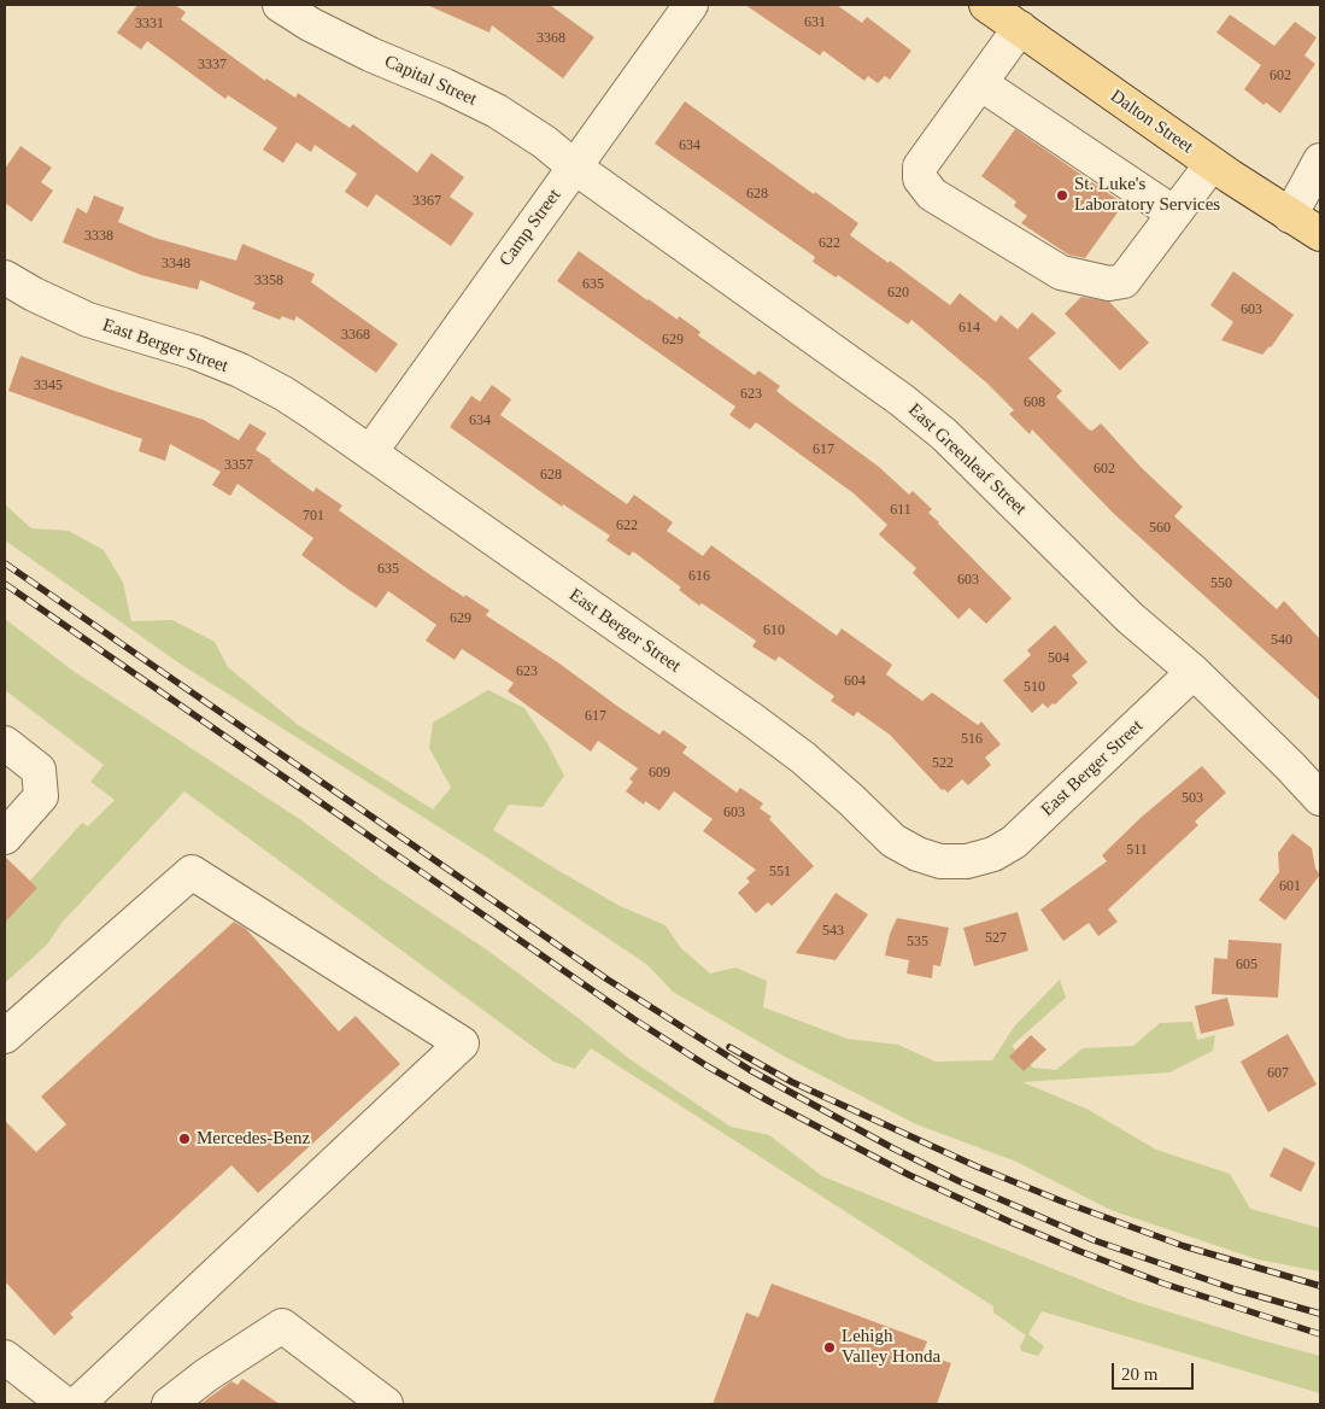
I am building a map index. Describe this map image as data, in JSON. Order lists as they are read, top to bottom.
{
  "streets": {
    "main road": ["Dalton Street"],
    "street": [
      "Capital Street",
      "Camp Street",
      "East Berger Street",
      "East Greenleaf Street"
    ]
  },
  "crossings": [
    ["Capital Street", "Camp Street"],
    ["Capital Street", "East Greenleaf Street"],
    ["Camp Street", "East Berger Street"],
    ["Camp Street", "East Greenleaf Street"],
    ["East Berger Street", "East Greenleaf Street"]
  ],
  "places": ["St. Luke's Laboratory Services", "Mercedes-Benz", "Lehigh Valley Honda"],
  "house_numbers": [
    "631",
    "3331",
    "3368",
    "3337",
    "602",
    "634",
    "628",
    "3367",
    "3338",
    "622",
    "3348",
    "3358",
    "635",
    "620",
    "603",
    "614",
    "3368",
    "629",
    "3345",
    "623",
    "608",
    "634",
    "617",
    "3357",
    "602",
    "628",
    "611",
    "701",
    "622",
    "560",
    "635",
    "616",
    "603",
    "550",
    "629",
    "610",
    "540",
    "504",
    "623",
    "604",
    "510",
    "617",
    "516",
    "522",
    "609",
    "503",
    "603",
    "511",
    "551",
    "601",
    "543",
    "527",
    "535",
    "605",
    "607"
  ],
  "scale_bar": "20 m"
}
